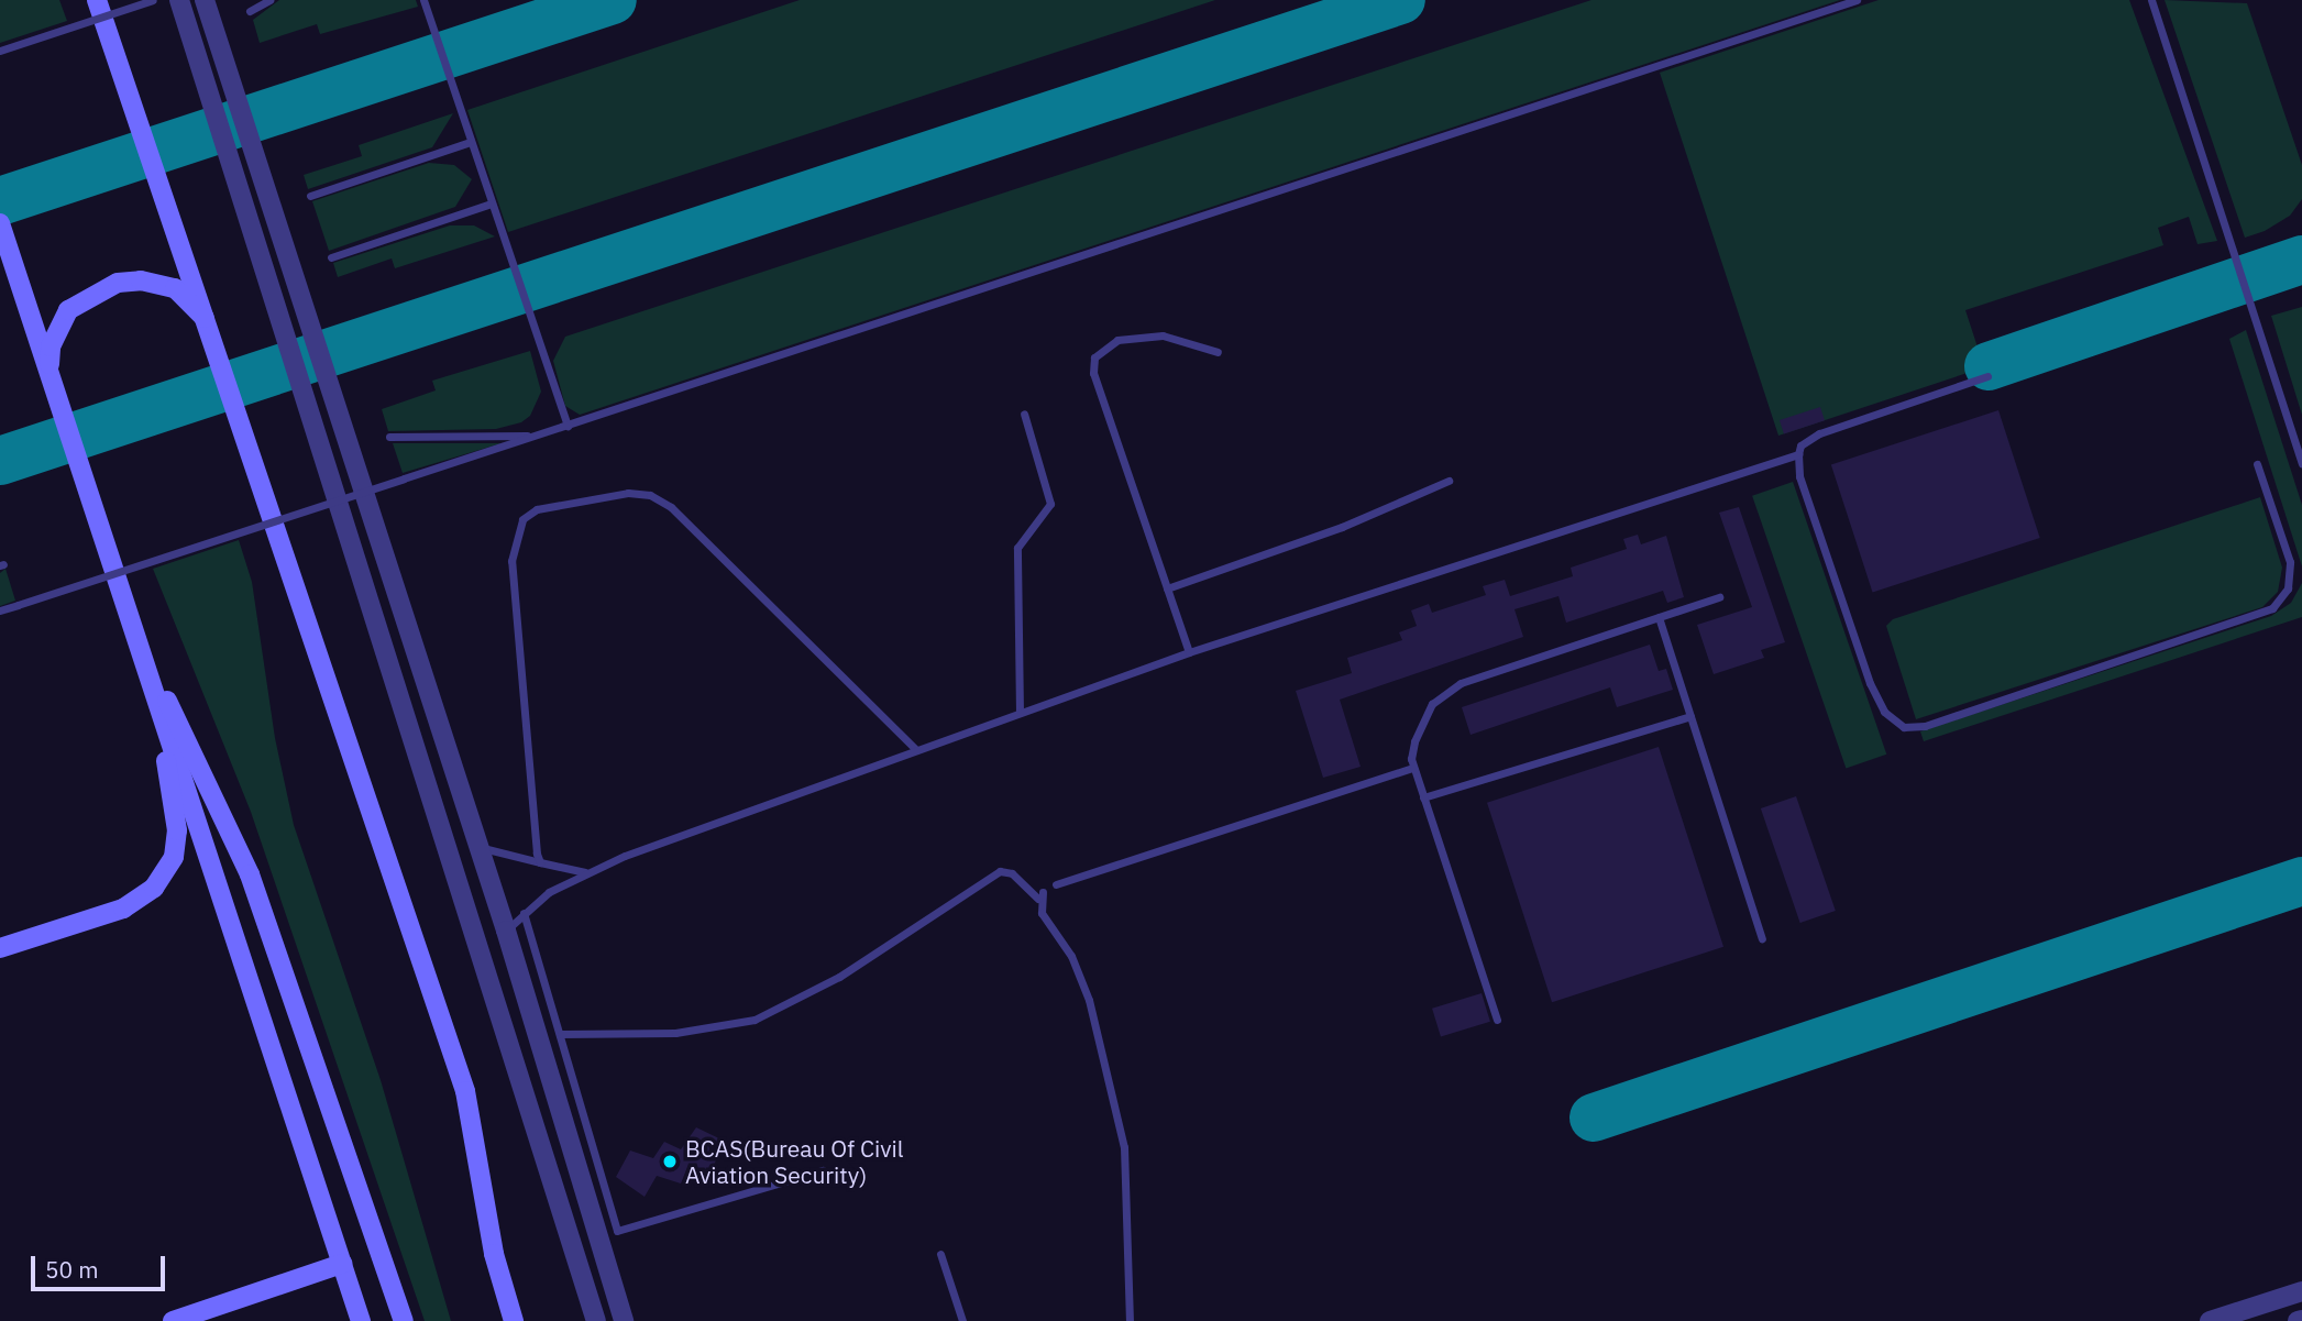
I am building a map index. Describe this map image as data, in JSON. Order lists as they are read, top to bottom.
{
  "places": ["BCAS(Bureau Of Civil Aviation Security)"],
  "scale_bar": "50 m"
}
